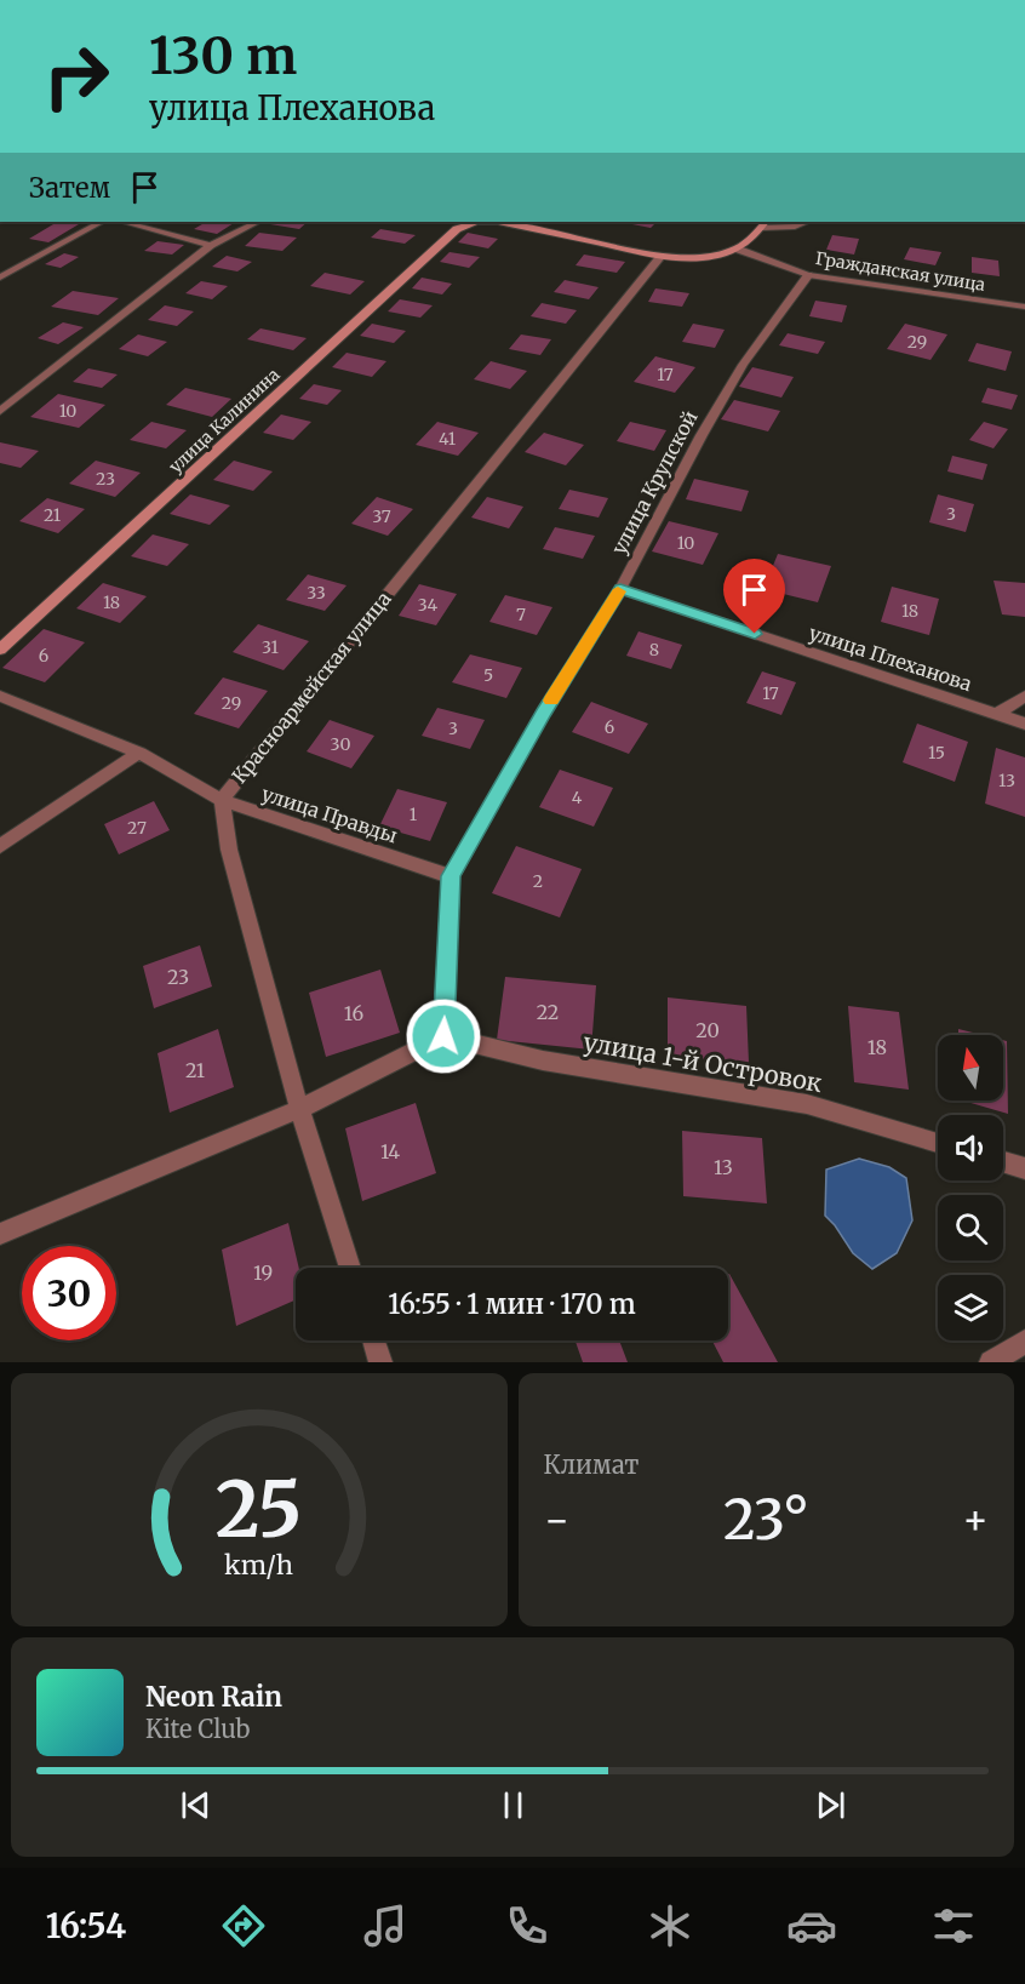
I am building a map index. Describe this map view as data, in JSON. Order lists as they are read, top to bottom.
{
  "streets": {
    "main road": ["улица Калинина"],
    "street": [
      "Гражданская улица",
      "улица Крупской",
      "улица Плеханова",
      "Красноармейская улица",
      "улица Правды",
      "улица 1-й Островок"
    ]
  },
  "crossings": [
    ["Гражданская улица", "улица Крупской"],
    ["улица Крупской", "улица Плеханова"],
    ["улица Крупской", "улица Правды"],
    ["улица Крупской", "улица 1-й Островок"],
    ["Красноармейская улица", "улица Правды"]
  ],
  "house_numbers": [
    "29",
    "17",
    "10",
    "41",
    "23",
    "3",
    "21",
    "37",
    "10",
    "33",
    "18",
    "34",
    "18",
    "7",
    "31",
    "8",
    "6",
    "5",
    "17",
    "29",
    "6",
    "3",
    "30",
    "15",
    "13",
    "4",
    "1",
    "27",
    "2",
    "23",
    "22",
    "16",
    "20",
    "18",
    "21",
    "14",
    "13",
    "19"
  ],
  "north": "top",
  "page": {
    "turn": ["130 m", "улица Плеханова"],
    "then": "Затем",
    "limit": "30",
    "trip": "16:55 · 1 мин · 170 m",
    "tile": "Климат",
    "heat": ["−", "23°", "+"],
    "song": ["Neon Rain", "Kite Club"],
    "tabs": "16:54",
    "gauge": ["25", "km/h"]
  }
}
